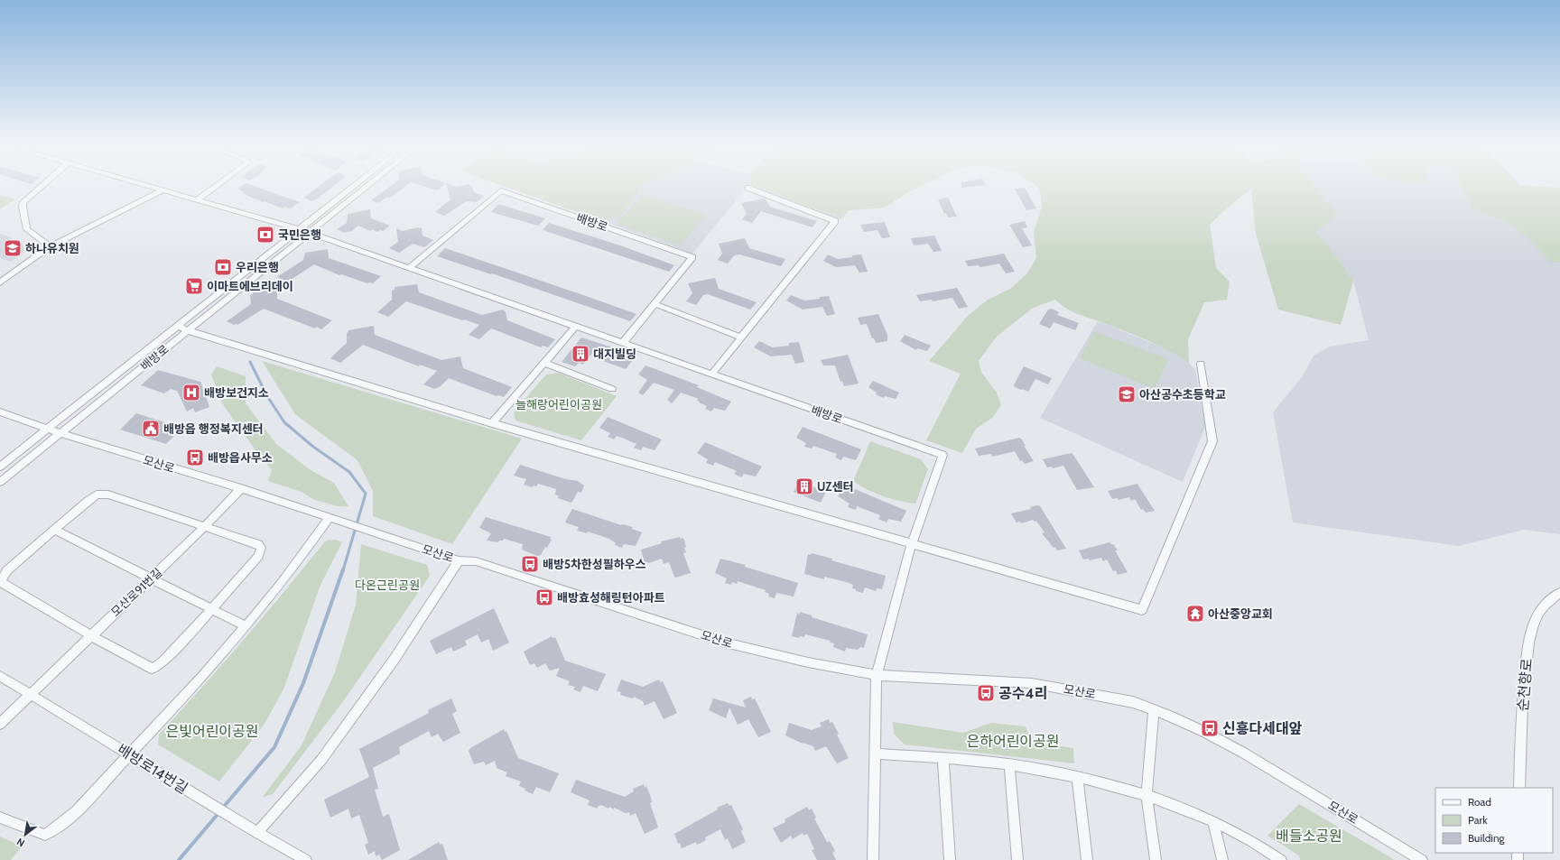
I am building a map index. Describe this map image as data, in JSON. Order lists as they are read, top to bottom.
{
  "streets": {
    "street": [
      "배방로",
      "모산로",
      "모산로91번길",
      "순천향로",
      "배방로14번길"
    ]
  },
  "crossings": [
    ["배방로", "모산로"],
    ["모산로", "모산로91번길"],
    ["모산로91번길", "배방로14번길"]
  ],
  "parks": [
    "늘해랑어린이공원",
    "다온근린공원",
    "은빛어린이공원",
    "은하어린이공원",
    "배들소공원"
  ],
  "places": {
    "bank": ["국민은행", "우리은행"],
    "school or university": ["하나유치원", "아산공수초등학교"],
    "supermarket": ["이마트에브리데이"],
    "building": ["대지빌딩", "UZ센터"],
    "hospital": ["배방보건지소"],
    "public building": ["배방읍 행정복지센터"],
    "bus stop": [
      "배방읍사무소",
      "배방5차한성필하우스",
      "배방효성해링턴아파트",
      "공수4리",
      "신흥다세대앞"
    ],
    "temple": ["아산중앙교회"]
  },
  "legend": ["Road", "Park", "Building"],
  "north": "bottom left"
}
